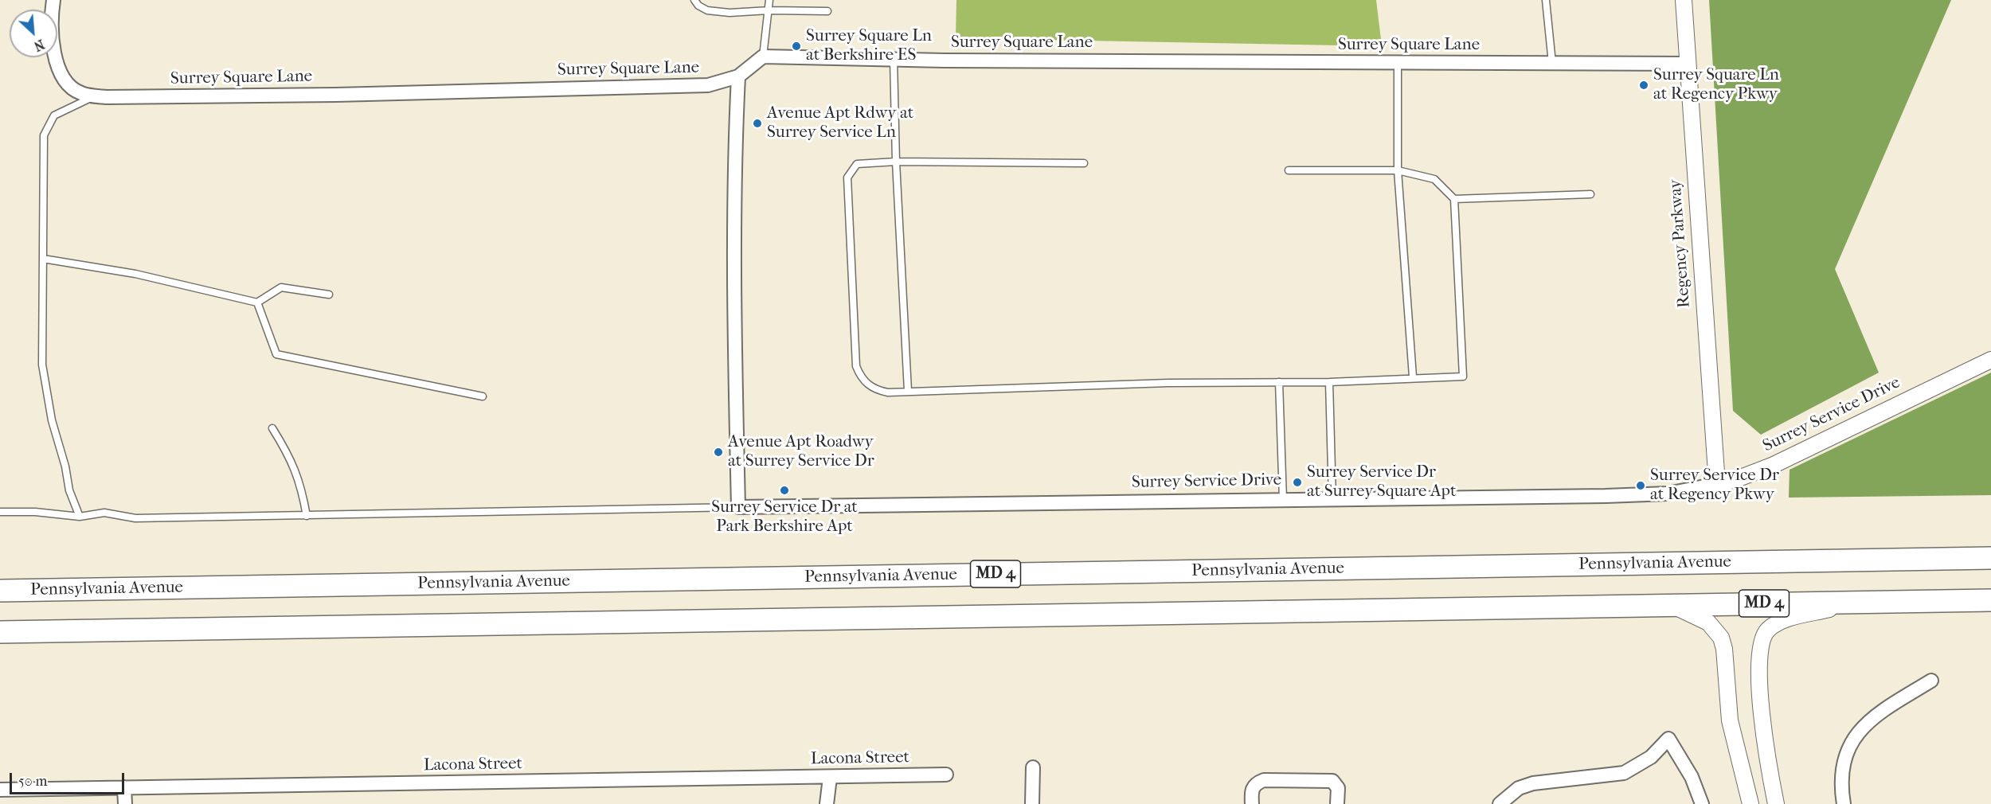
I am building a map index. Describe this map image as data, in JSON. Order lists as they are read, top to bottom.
{
  "streets": {
    "highway": ["Pennsylvania Avenue", "MD 4"],
    "street": [
      "Surrey Square Lane",
      "Regency Parkway",
      "Surrey Service Drive",
      "Lacona Street"
    ]
  },
  "crossings": [
    ["Surrey Square Lane", "Regency Parkway"],
    ["Regency Parkway", "Surrey Service Drive"]
  ],
  "places": [
    "Surrey Square Ln at Berkshire ES",
    "Surrey Square Ln at Regency Pkwy",
    "Avenue Apt Rdwy at Surrey Service Ln",
    "Avenue Apt Roadwy at Surrey Service Dr",
    "Surrey Service Dr at Surrey Square Apt",
    "Surrey Service Dr at Regency Pkwy",
    "Surrey Service Dr at Park Berkshire Apt"
  ],
  "scale_bar": "50 m",
  "north": "bottom right"
}
